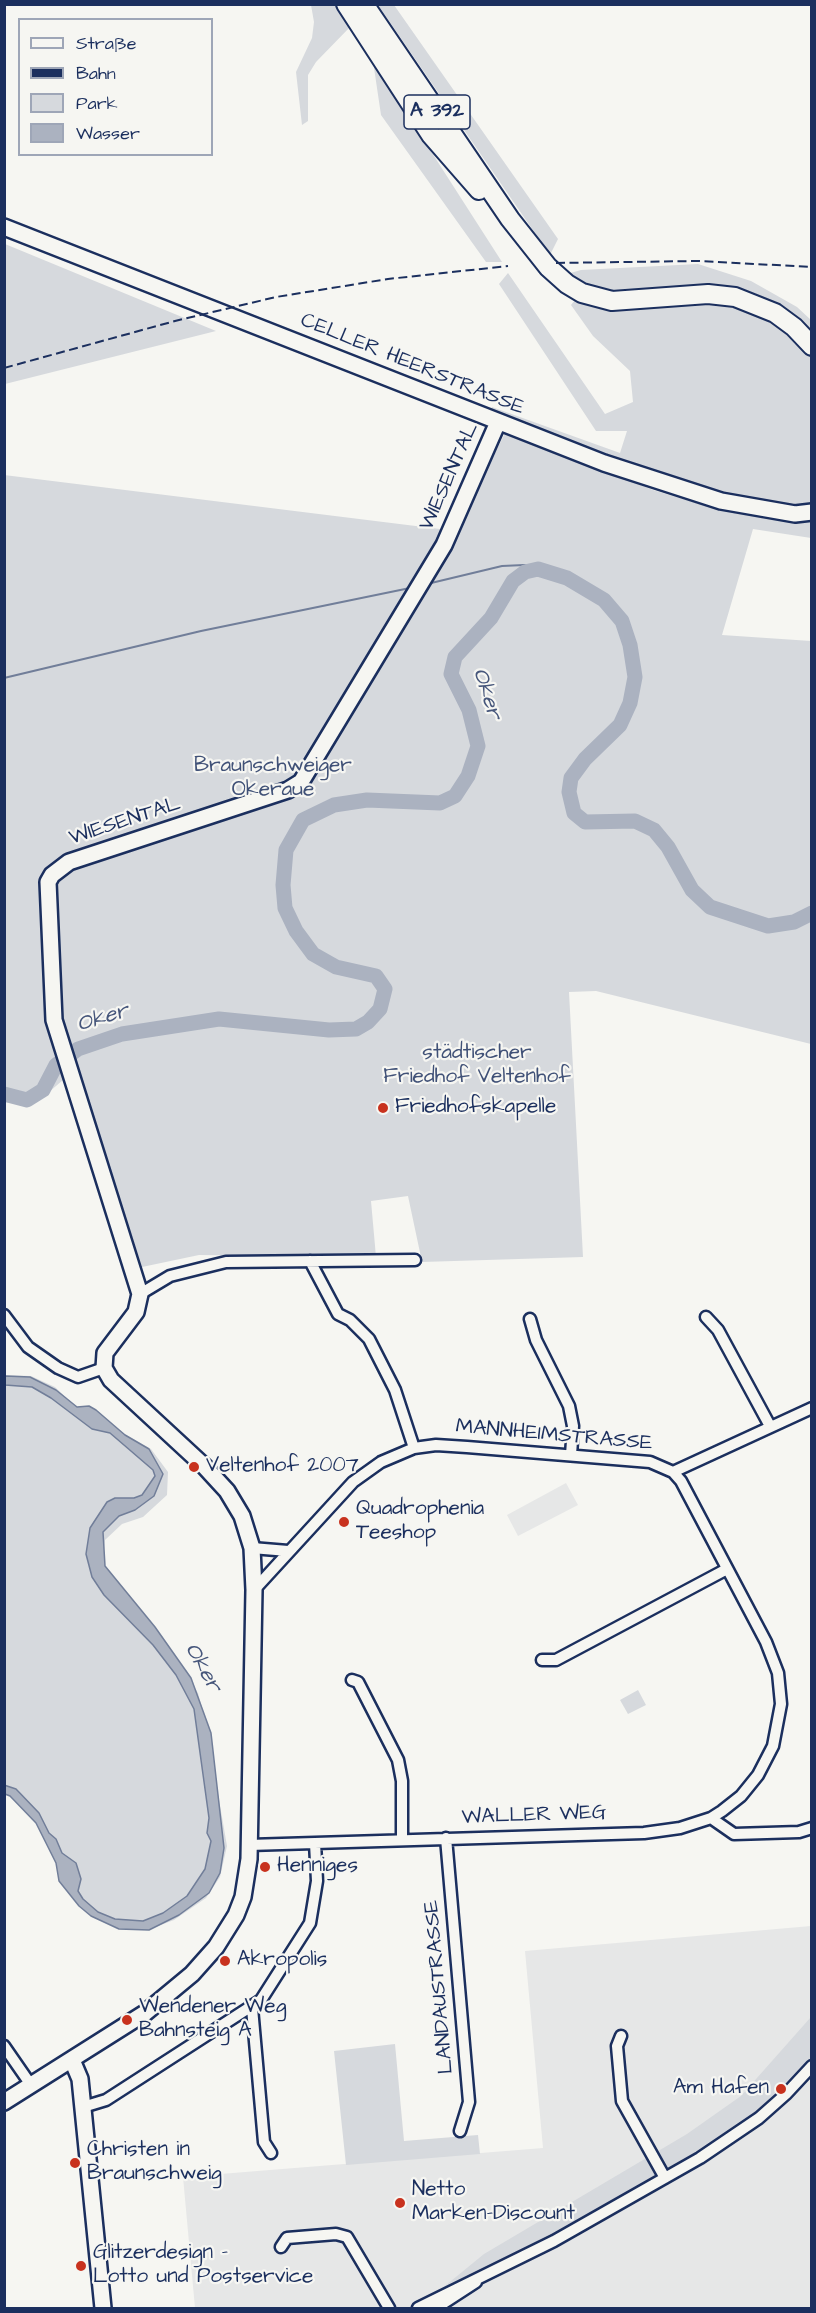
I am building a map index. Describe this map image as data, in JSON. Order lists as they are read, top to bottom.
{
  "streets": {
    "highway": ["A 392"],
    "street": [
      "CELLER HEERSTRASSE",
      "WIESENTAL",
      "MANNHEIMSTRASSE",
      "WALLER WEG",
      "LANDAUSTRASSE"
    ]
  },
  "crossings": [
    ["CELLER HEERSTRASSE", "WIESENTAL"],
    ["MANNHEIMSTRASSE", "WALLER WEG"],
    ["WALLER WEG", "LANDAUSTRASSE"]
  ],
  "water": ["Oker"],
  "parks": ["Braunschweiger Okeraue", "städtischer Friedhof Veltenhof"],
  "places": [
    "Friedhofskapelle",
    "Veltenhof 2007",
    "Quadrophenia Teeshop",
    "Henniges",
    "Akropolis",
    "Wendener Weg Bahnsteig A",
    "Am Hafen",
    "Christen in Braunschweig",
    "Netto Marken-Discount",
    "Glitzerdesign - Lotto und Postservice"
  ],
  "legend": [
    "Straße",
    "Bahn",
    "Park",
    "Wasser"
  ]
}
